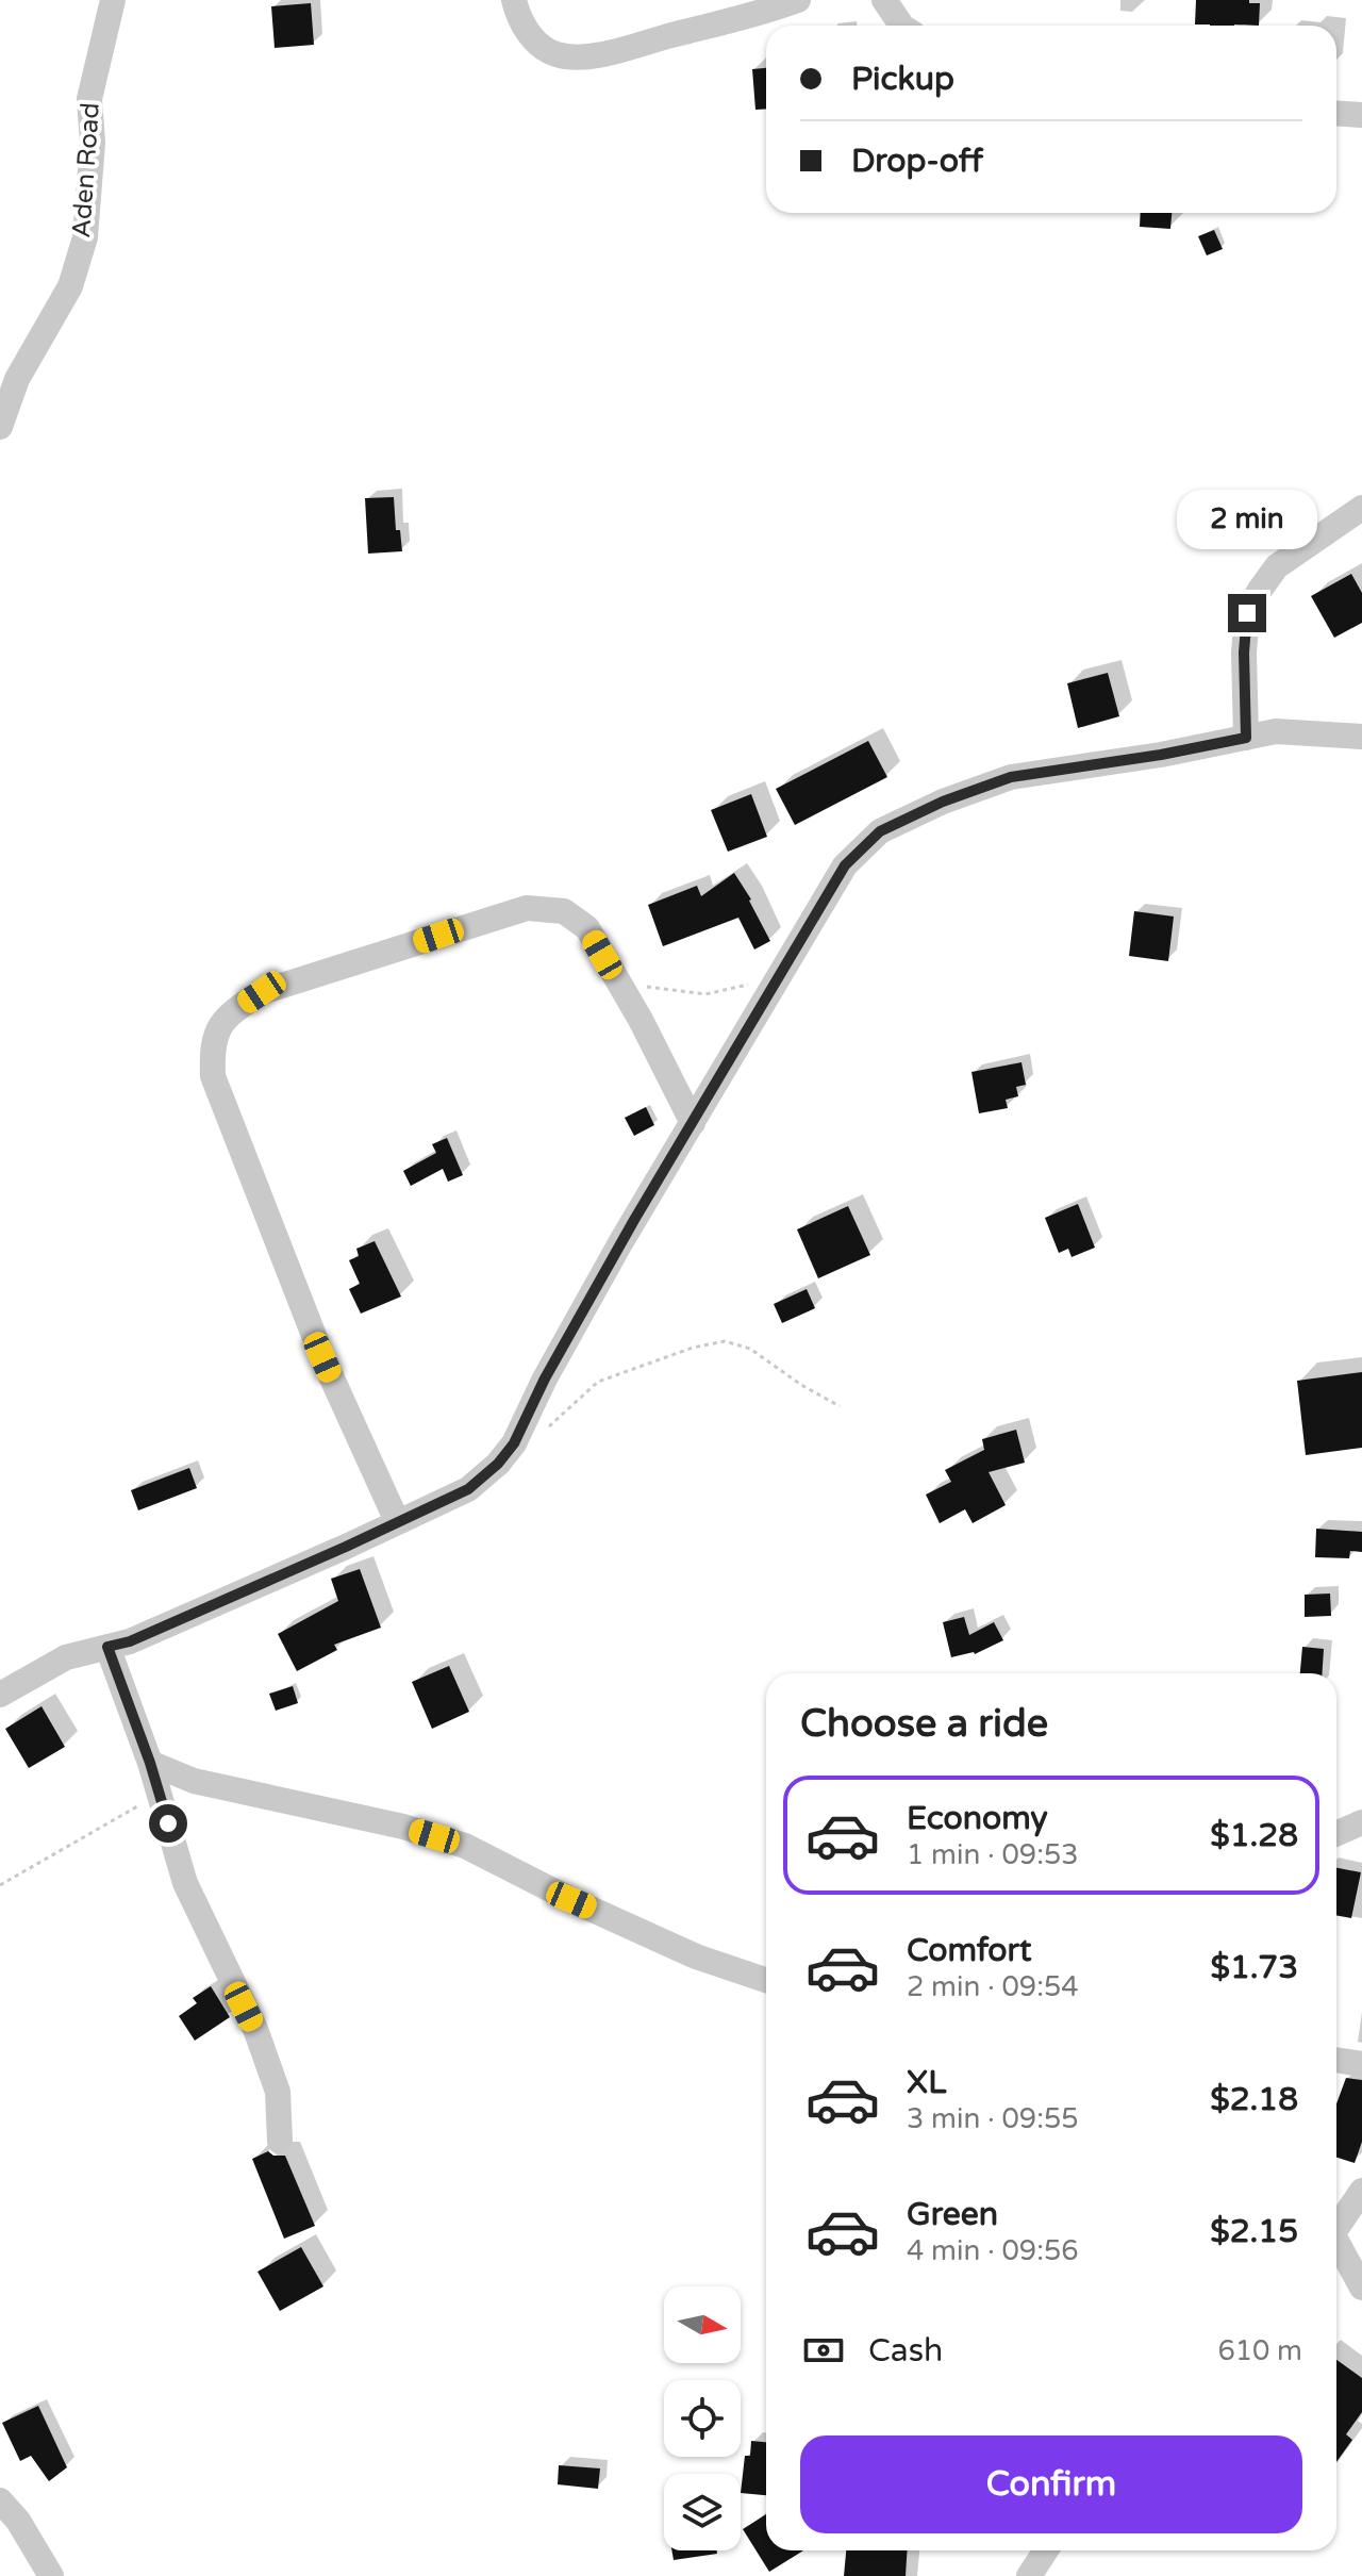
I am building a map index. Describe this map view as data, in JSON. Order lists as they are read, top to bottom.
{
  "streets": {
    "street": ["Aden Road"]
  },
  "north": "right",
  "page": {
    "banner": ["Pickup", "Drop-off"],
    "bubble": "2 min",
    "heading": "Choose a ride",
    "list": [
      {
        "name": "Economy",
        "note": "1 min · 09:53",
        "value": "$1.28"
      },
      {
        "name": "Comfort",
        "note": "2 min · 09:54",
        "value": "$1.73"
      },
      {
        "name": "XL",
        "note": "3 min · 09:55",
        "value": "$2.18"
      },
      {
        "name": "Green",
        "note": "4 min · 09:56",
        "value": "$2.15"
      }
    ],
    "pay": ["Cash", "610 m"],
    "buttons": "Confirm"
  }
}
